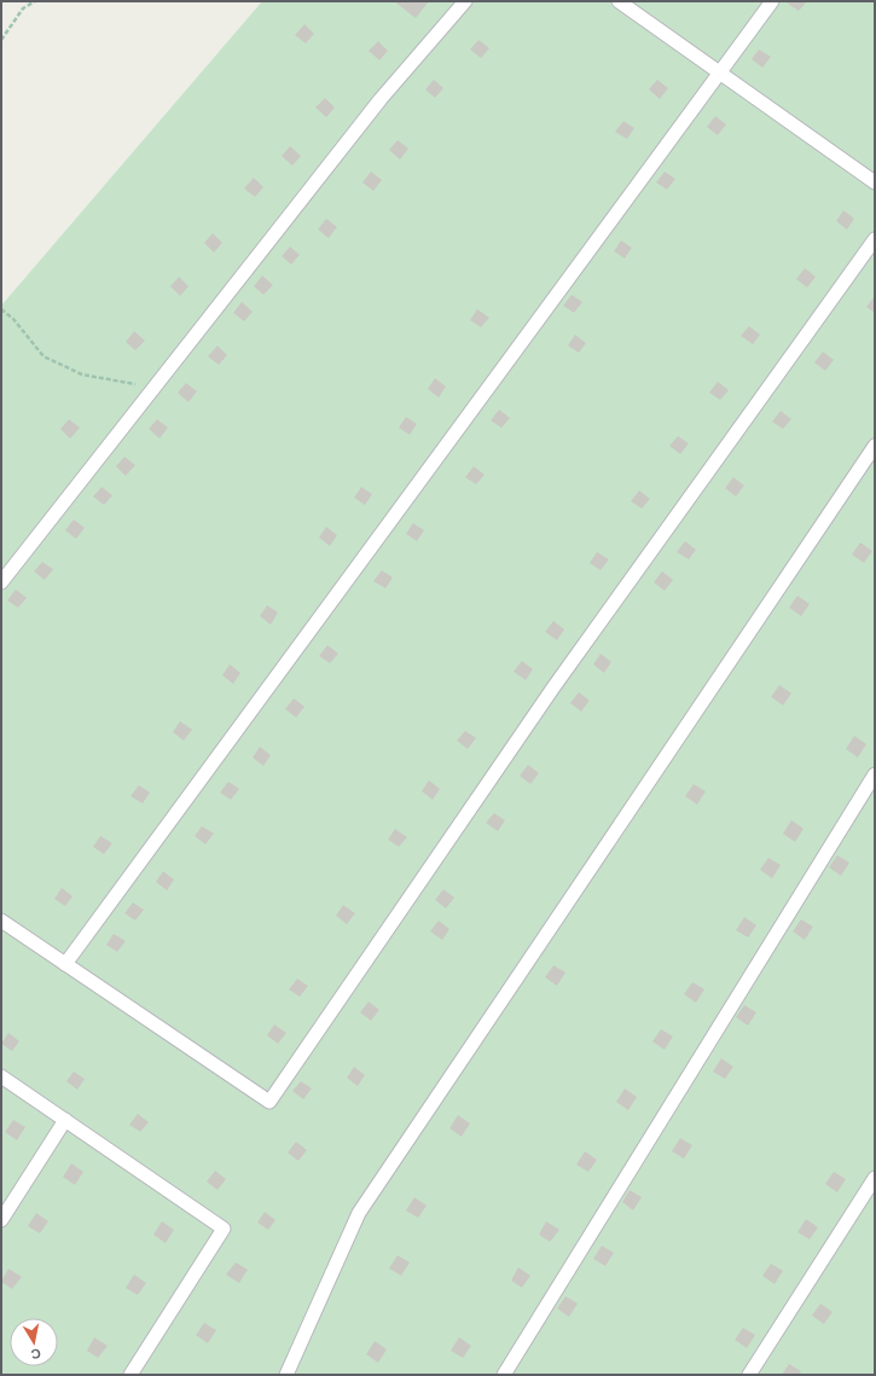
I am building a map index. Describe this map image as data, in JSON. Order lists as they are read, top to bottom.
{
  "north": "bottom"
}
